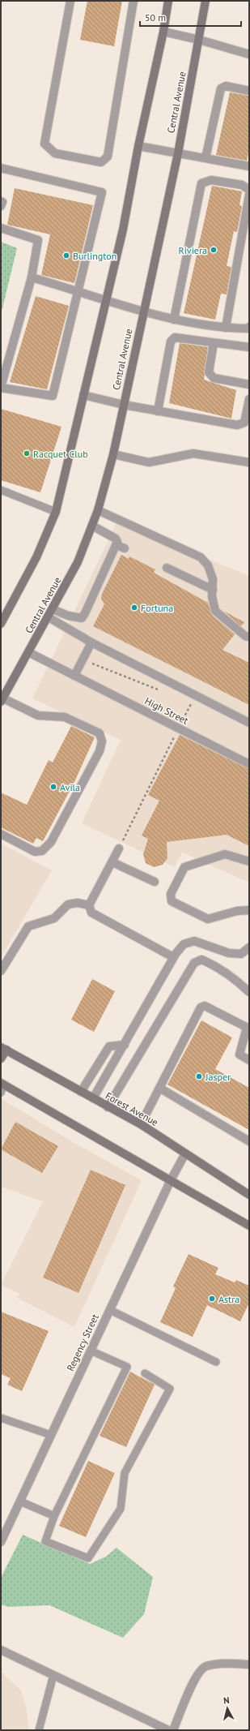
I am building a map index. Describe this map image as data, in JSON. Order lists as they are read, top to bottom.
{
  "streets": {
    "main road": ["Central Avenue", "Forest Avenue"],
    "street": ["High Street", "Regency Street"]
  },
  "crossings": [
    ["Central Avenue", "High Street"],
    ["Forest Avenue", "Regency Street"]
  ],
  "places": [
    "Riviera",
    "Burlington",
    "Racquet Club",
    "Fortuna",
    "Avila",
    "Jasper",
    "Astra"
  ],
  "scale_bar": "50 m",
  "north": "top"
}
